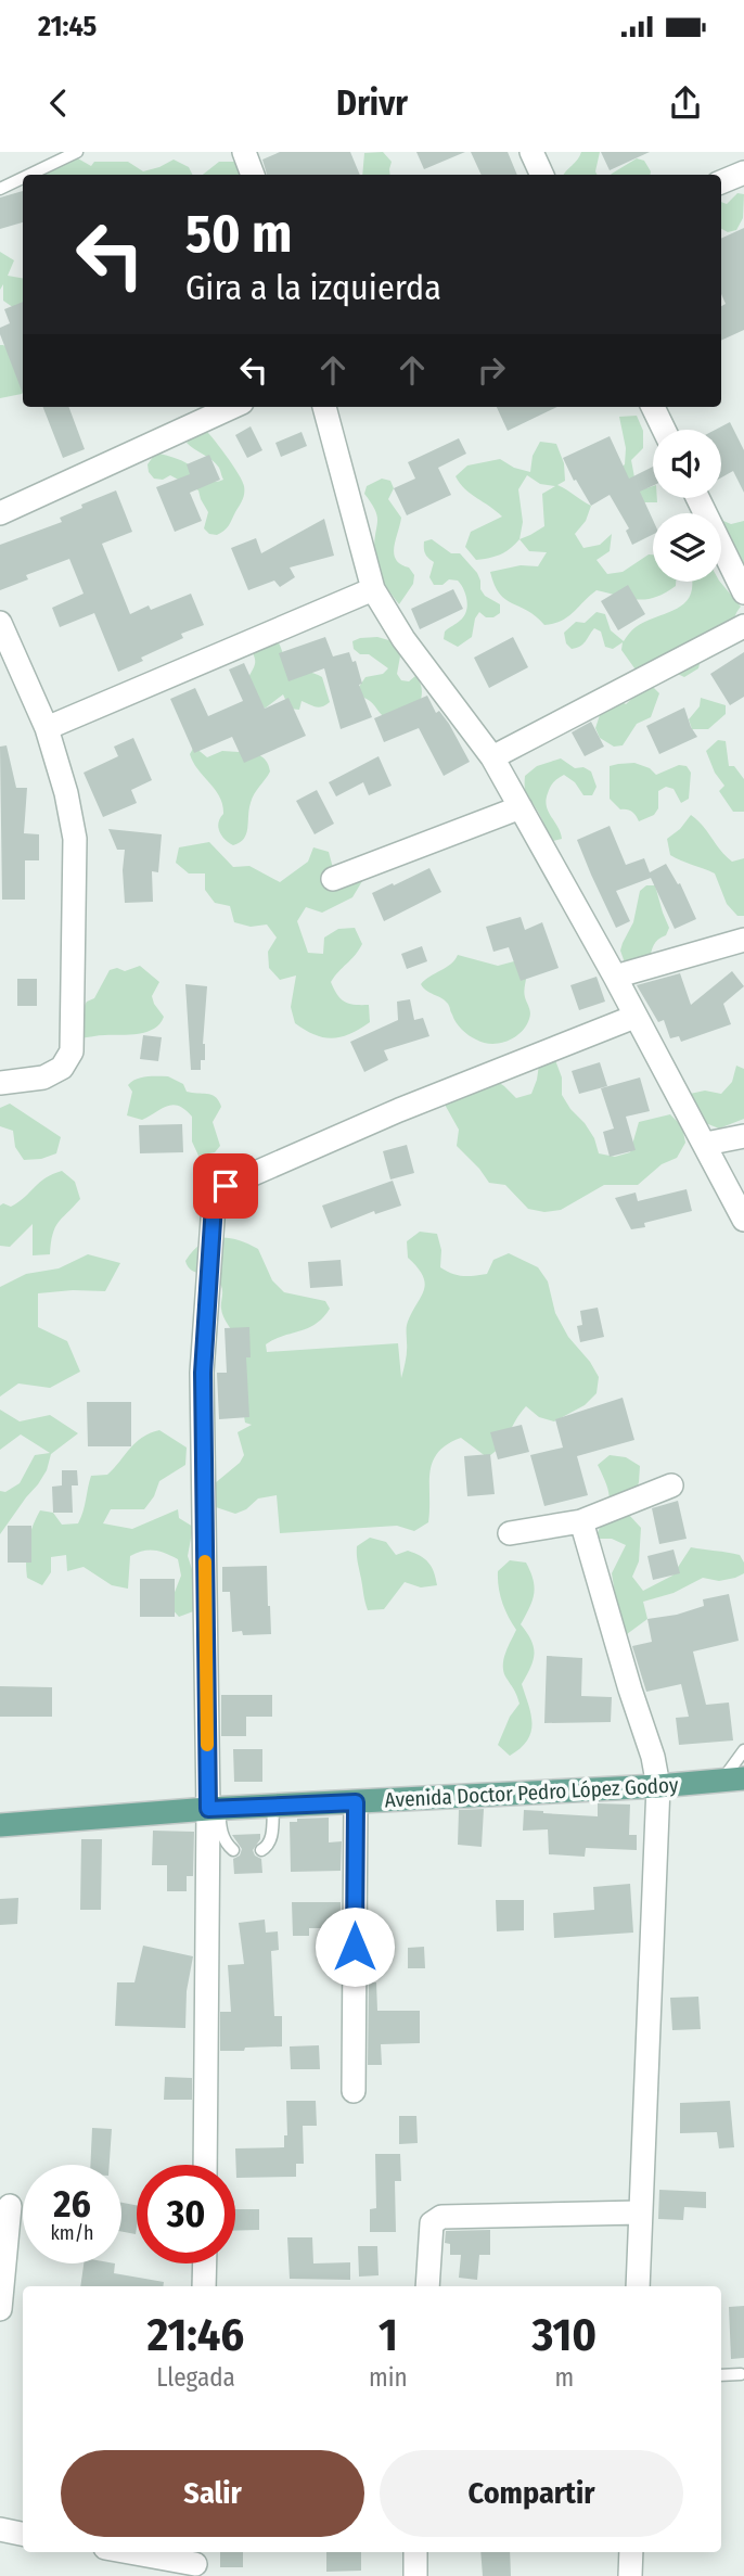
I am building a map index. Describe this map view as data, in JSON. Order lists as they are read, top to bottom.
{
  "streets": {
    "main road": ["Avenida Doctor Pedro López Godoy"]
  },
  "page": {
    "status": "21:45",
    "header": "Drivr",
    "turn": ["50 m", "Gira a la izquierda"],
    "speed": "26 km/h",
    "limit": "30",
    "eta": [
      "21:46",
      "Llegada",
      "1",
      "min",
      "310",
      "m"
    ],
    "buttons": ["Salir", "Compartir"]
  }
}
